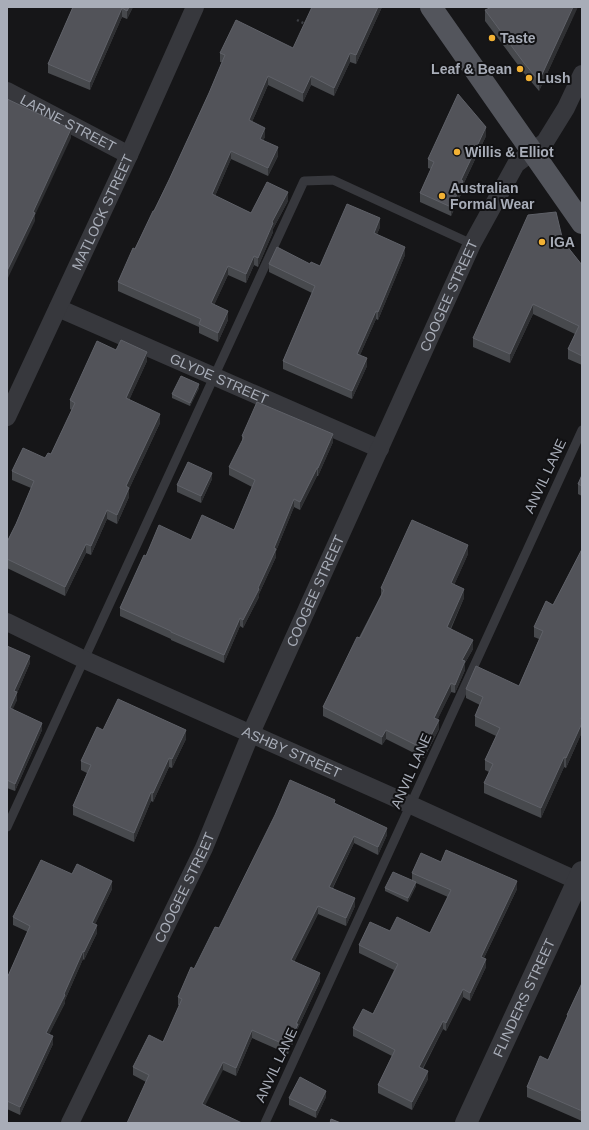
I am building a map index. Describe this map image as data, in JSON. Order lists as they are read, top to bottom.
{
  "streets": {
    "street": [
      "LARNE STREET",
      "MATLOCK STREET",
      "COOGEE STREET",
      "GLYDE STREET",
      "ASHBY STREET",
      "FLINDERS STREET"
    ],
    "lane": ["ANVIL LANE"]
  },
  "crossings": [
    ["LARNE STREET", "MATLOCK STREET"],
    ["MATLOCK STREET", "GLYDE STREET"],
    ["COOGEE STREET", "GLYDE STREET"],
    ["COOGEE STREET", "ASHBY STREET"],
    ["ANVIL LANE", "ASHBY STREET"],
    ["ASHBY STREET", "FLINDERS STREET"]
  ],
  "places": [
    "Taste",
    "Leaf & Bean",
    "Lush",
    "Willis & Elliot",
    "Australian Formal Wear",
    "IGA"
  ]
}
